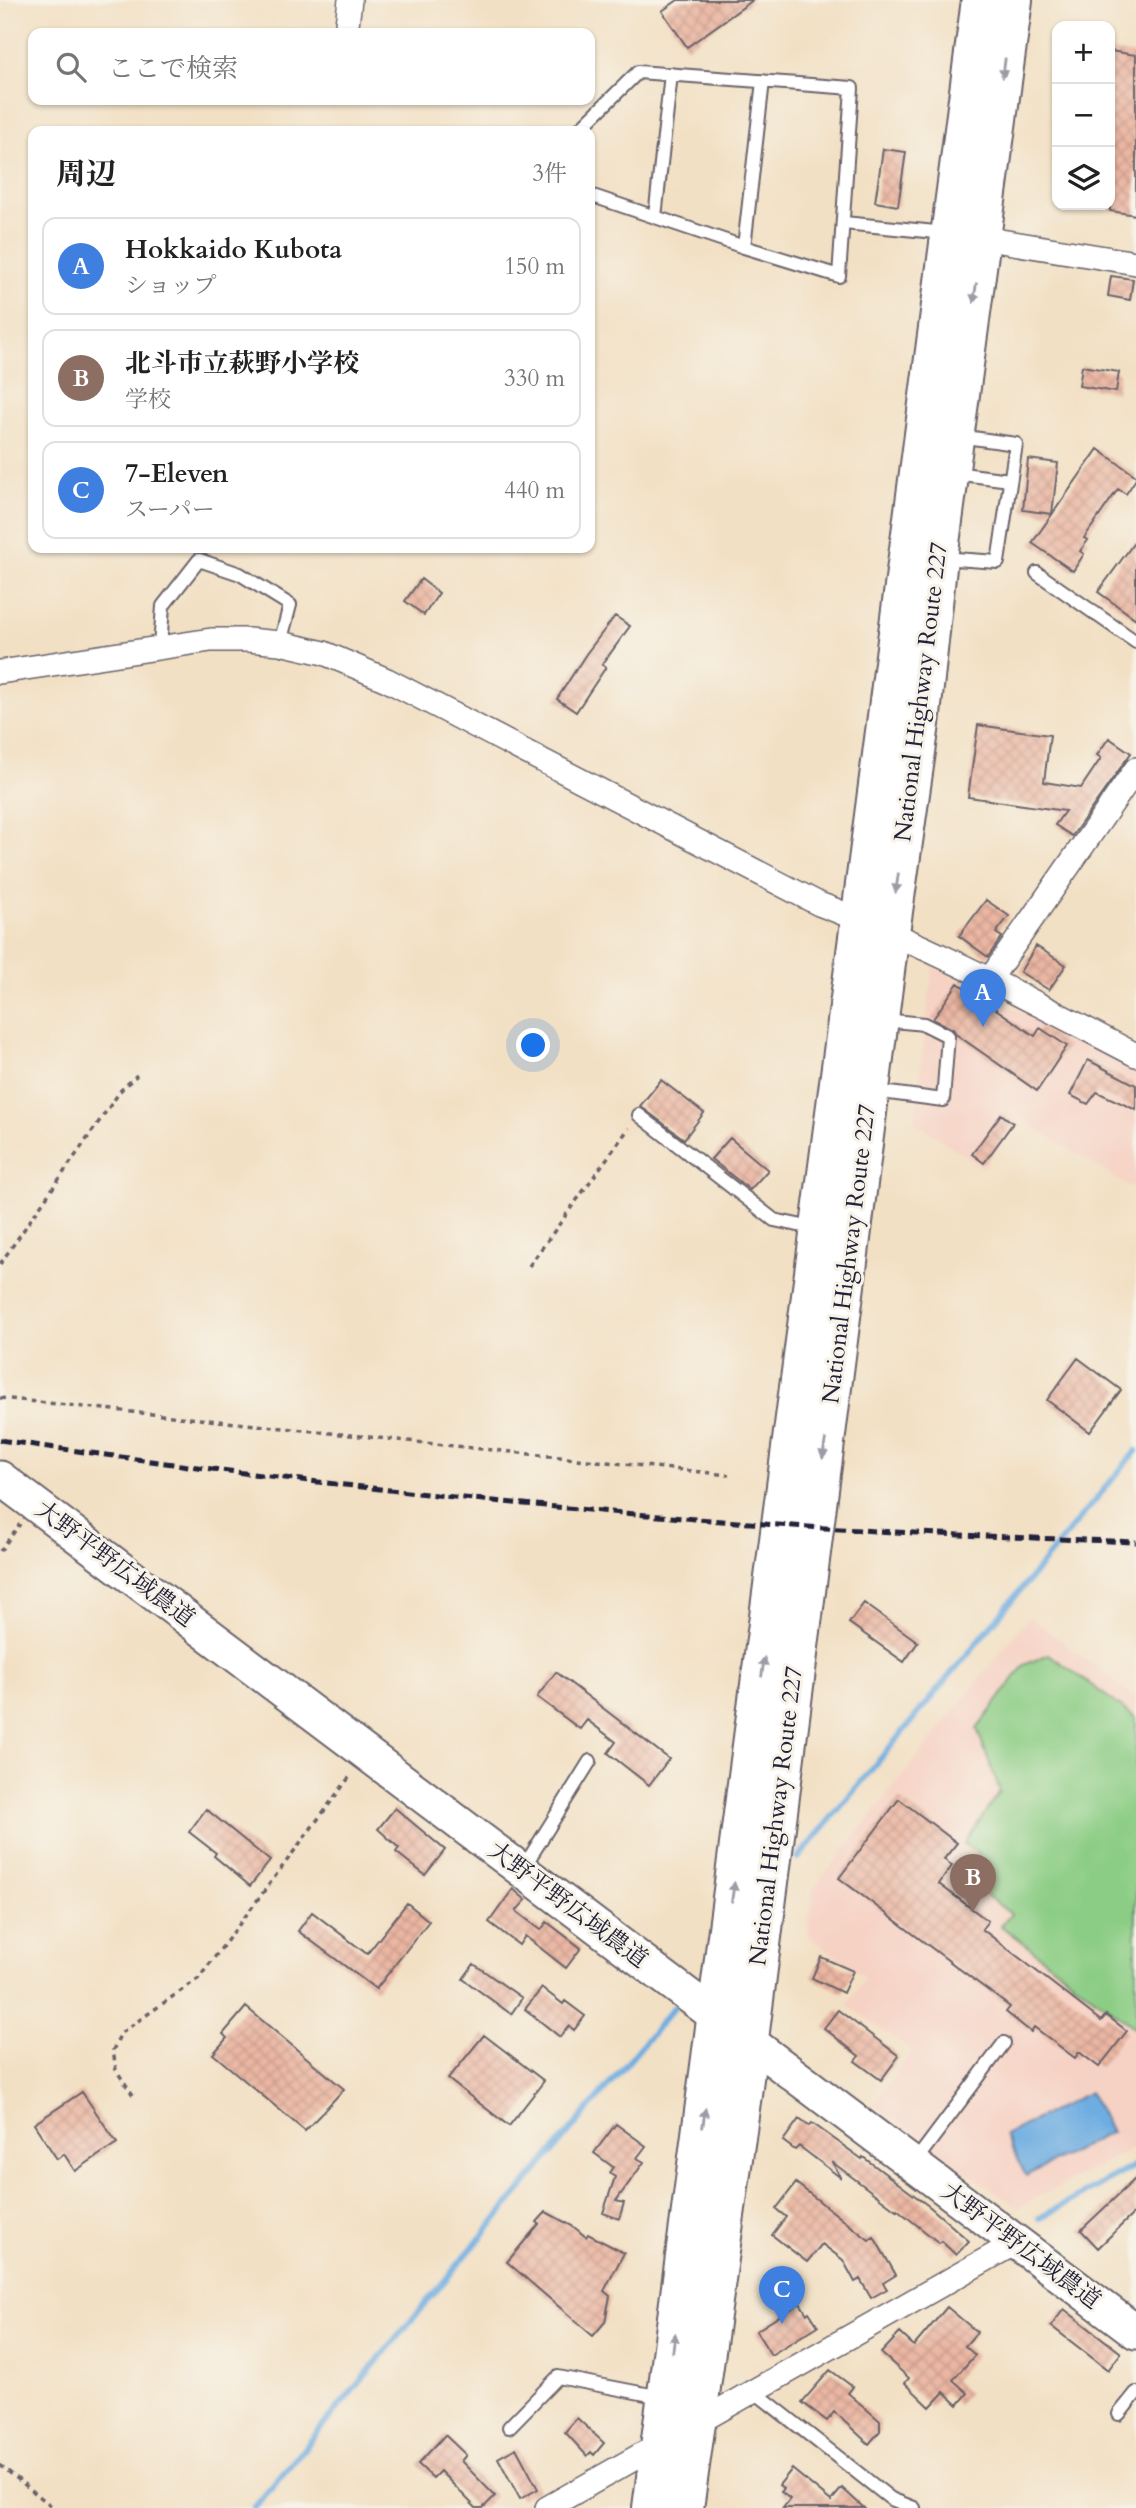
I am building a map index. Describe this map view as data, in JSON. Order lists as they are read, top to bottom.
{
  "streets": {
    "highway": ["National Highway Route 227"],
    "street": ["大野平野広域農道"]
  },
  "crossings": [
    ["National Highway Route 227", "大野平野広域農道"]
  ],
  "page": {
    "map_buttons": ["+", "−"],
    "search": "ここで検索",
    "heading": ["周辺", "3件"],
    "list": [
      {
        "mark": "A",
        "name": "Hokkaido Kubota",
        "note": "ショップ",
        "value": "150 m"
      },
      {
        "mark": "B",
        "name": "北斗市立萩野小学校",
        "note": "学校",
        "value": "330 m"
      },
      {
        "mark": "C",
        "name": "7-Eleven",
        "note": "スーパー",
        "value": "440 m"
      }
    ],
    "pins": ["A", "B", "C"]
  }
}
